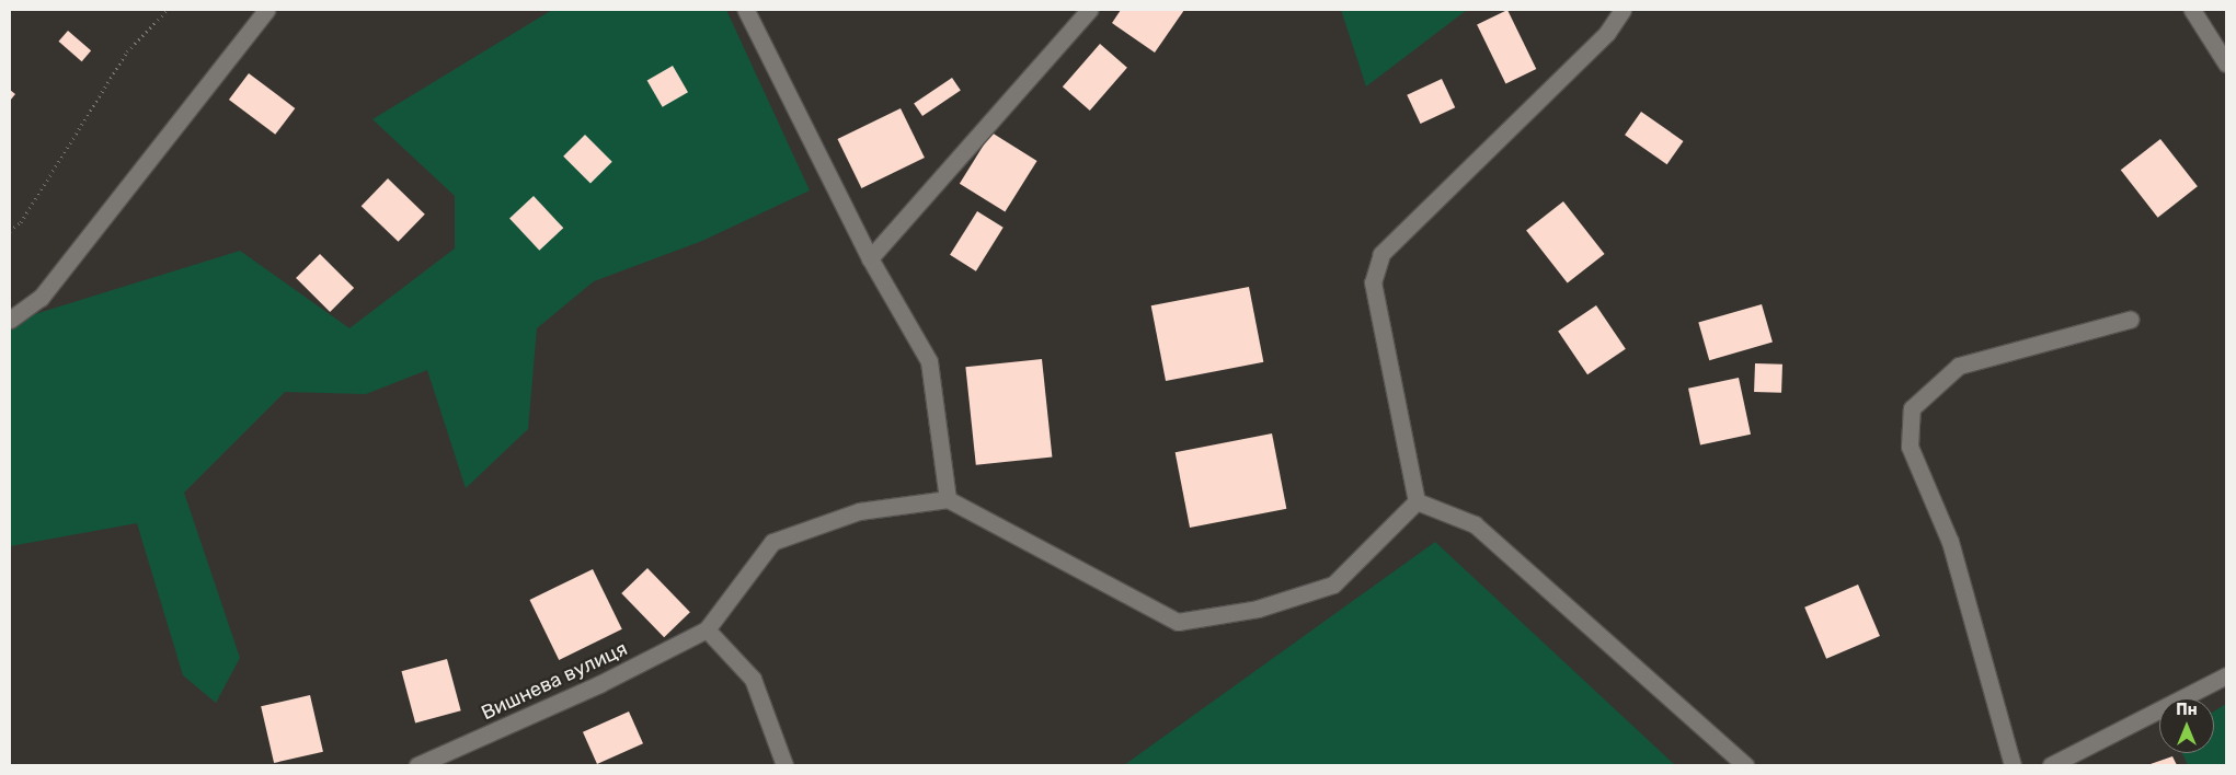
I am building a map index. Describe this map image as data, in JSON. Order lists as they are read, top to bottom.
{
  "streets": {
    "street": ["Вишнева вулиця"]
  },
  "north": "top"
}
